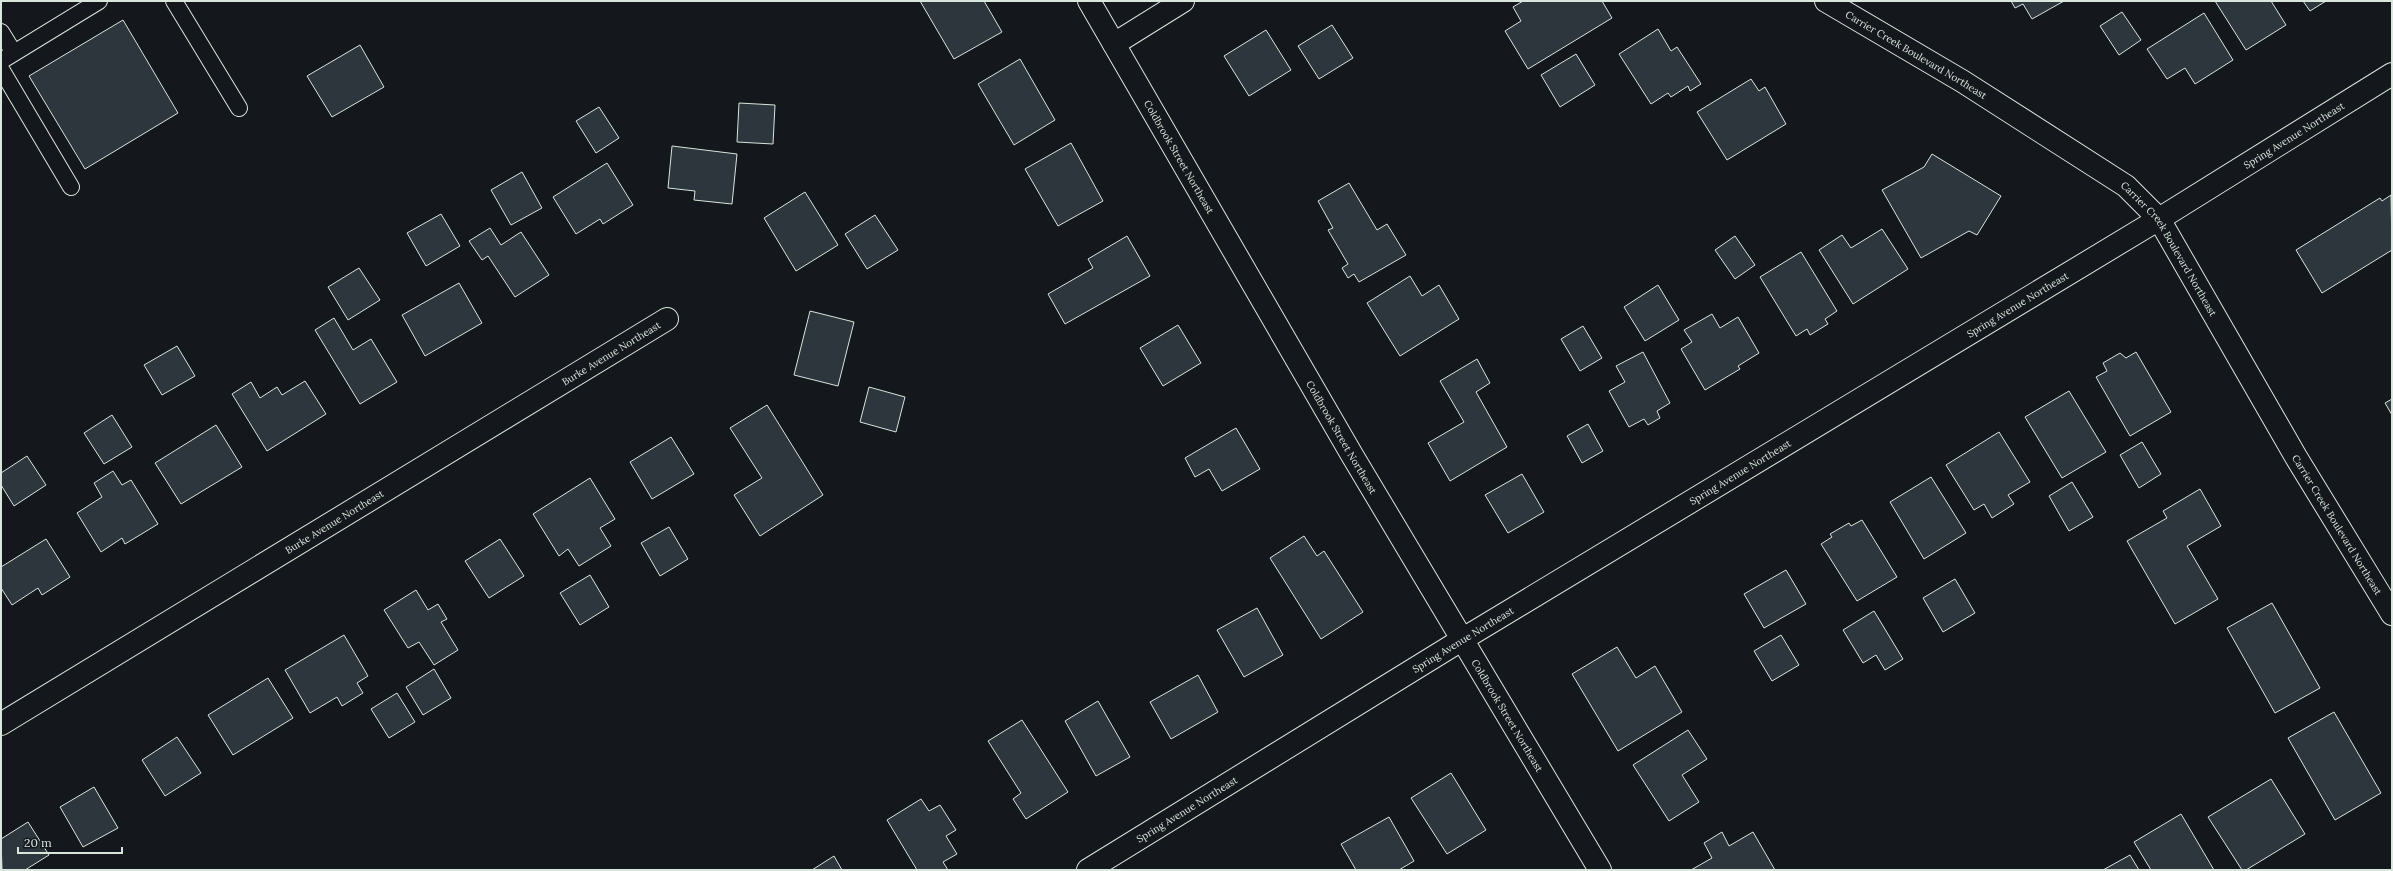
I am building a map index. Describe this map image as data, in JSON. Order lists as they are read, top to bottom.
{
  "streets": {
    "street": [
      "Carrier Creek Boulevard Northeast",
      "Spring Avenue Northeast",
      "Coldbrook Street Northeast",
      "Burke Avenue Northeast"
    ]
  },
  "crossings": [
    ["Carrier Creek Boulevard Northeast", "Spring Avenue Northeast"],
    ["Spring Avenue Northeast", "Coldbrook Street Northeast"]
  ],
  "scale_bar": "20 m"
}
